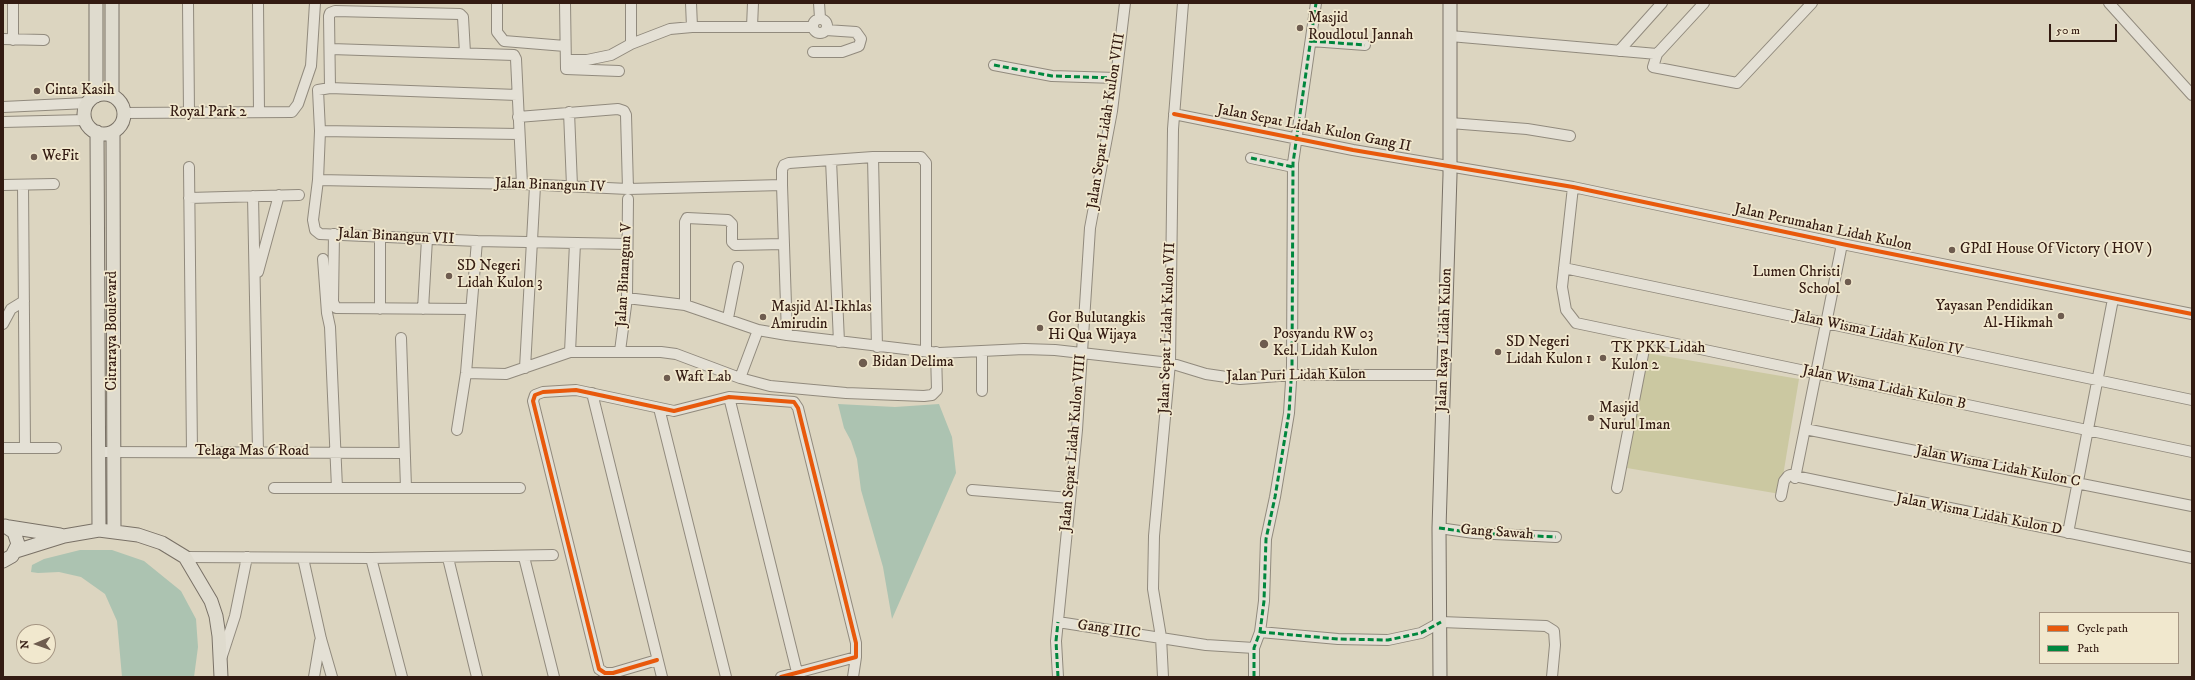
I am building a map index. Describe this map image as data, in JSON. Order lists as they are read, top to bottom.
{
  "streets": {
    "main road": ["Citraraya Boulevard", "Jalan Raya Lidah Kulon"],
    "street": [
      "Royal Park 2",
      "Jalan Sepat Lidah Kulon VIII",
      "Jalan Sepat Lidah Kulon Gang II",
      "Jalan Binangun IV",
      "Jalan Perumahan Lidah Kulon",
      "Jalan Binangun VII",
      "Jalan Binangun V",
      "Jalan Sepat Lidah Kulon VII",
      "Jalan Wisma Lidah Kulon IV",
      "Jalan Puri Lidah Kulon",
      "Jalan Wisma Lidah Kulon B",
      "Telaga Mas 6 Road",
      "Jalan Wisma Lidah Kulon C",
      "Jalan Wisma Lidah Kulon D",
      "Gang Sawah",
      "Gang IIIC"
    ]
  },
  "crossings": [
    ["Royal Park 2", "Citraraya Boulevard"],
    ["Jalan Sepat Lidah Kulon VIII", "Jalan Puri Lidah Kulon"],
    ["Jalan Sepat Lidah Kulon VIII", "Gang IIIC"],
    ["Jalan Sepat Lidah Kulon Gang II", "Jalan Perumahan Lidah Kulon"],
    ["Jalan Sepat Lidah Kulon Gang II", "Jalan Sepat Lidah Kulon VII"],
    ["Jalan Sepat Lidah Kulon Gang II", "Jalan Raya Lidah Kulon"],
    ["Jalan Binangun IV", "Jalan Binangun VII"],
    ["Jalan Binangun IV", "Jalan Binangun V"],
    ["Jalan Perumahan Lidah Kulon", "Jalan Raya Lidah Kulon"],
    ["Jalan Binangun VII", "Jalan Binangun V"],
    ["Jalan Binangun V", "Jalan Puri Lidah Kulon"],
    ["Jalan Sepat Lidah Kulon VII", "Jalan Puri Lidah Kulon"],
    ["Jalan Sepat Lidah Kulon VII", "Gang IIIC"],
    ["Citraraya Boulevard", "Telaga Mas 6 Road"],
    ["Jalan Wisma Lidah Kulon IV", "Jalan Wisma Lidah Kulon B"],
    ["Jalan Raya Lidah Kulon", "Jalan Puri Lidah Kulon"],
    ["Jalan Raya Lidah Kulon", "Gang Sawah"]
  ],
  "places": [
    "Masjid Roudlotul Jannah",
    "Cinta Kasih",
    "WeFit",
    "GPdI House Of Victory ( HOV )",
    "SD Negeri Lidah Kulon 3",
    "Lumen Christi School",
    "Yayasan Pendidikan Al-Hikmah",
    "Masjid Al-Ikhlas Amirudin",
    "Gor Bulutangkis Hi Qua Wijaya",
    "Posyandu RW 03 Kel. Lidah Kulon",
    "SD Negeri Lidah Kulon 1",
    "TK PKK Lidah Kulon 2",
    "Bidan Delima",
    "Waft Lab",
    "Masjid Nurul Iman"
  ],
  "legend": ["Cycle path", "Path"],
  "scale_bar": "50 m",
  "north": "left"
}
